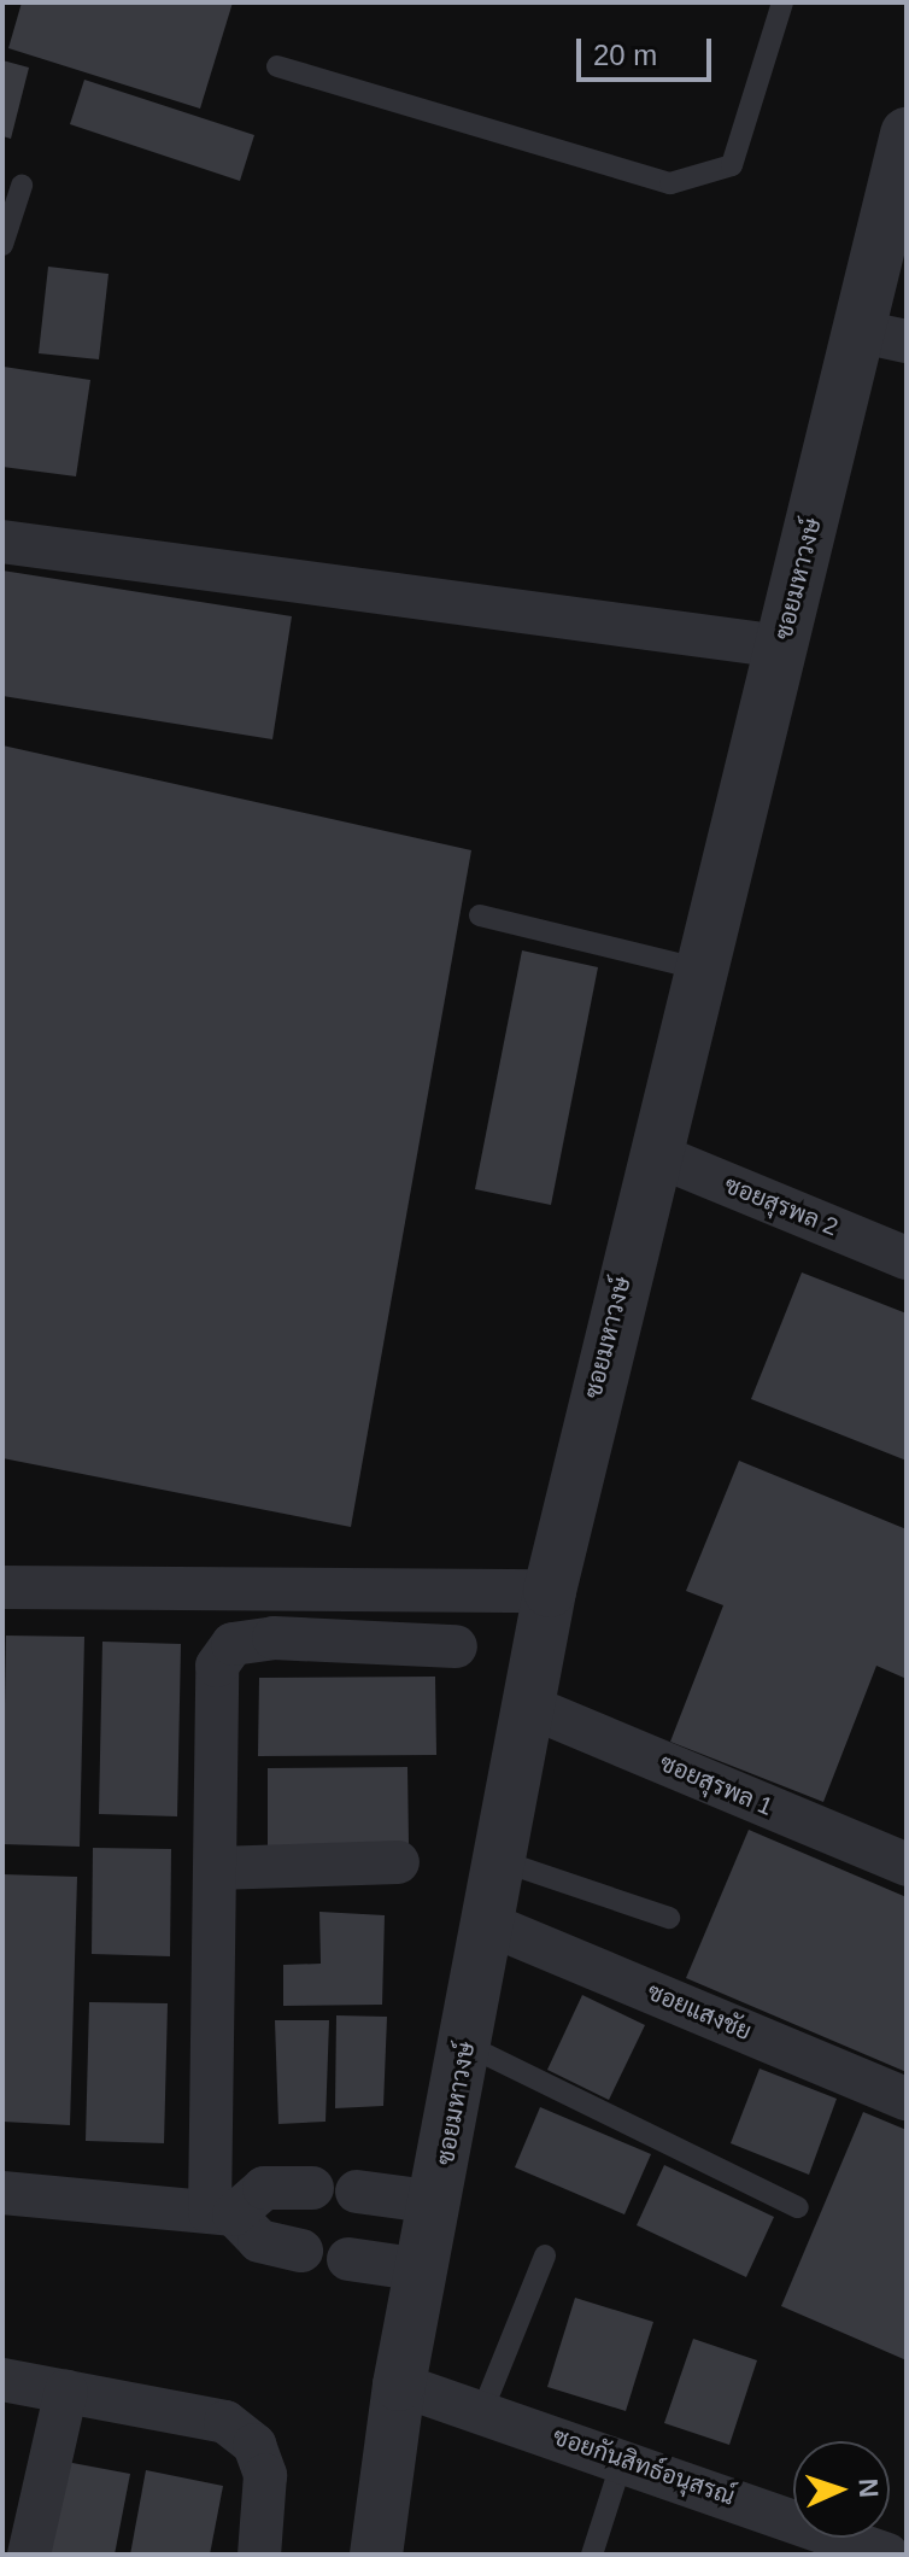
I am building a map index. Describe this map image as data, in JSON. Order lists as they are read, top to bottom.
{
  "streets": {
    "street": [
      "ซอยมหาวงษ์",
      "ซอยสุรพล 2",
      "ซอยสุรพล 1",
      "ซอยแสงชัย",
      "ซอยกันสิทธ์อนุสรณ์"
    ]
  },
  "crossings": [
    ["ซอยมหาวงษ์", "ซอยสุรพล 2"],
    ["ซอยมหาวงษ์", "ซอยสุรพล 1"],
    ["ซอยมหาวงษ์", "ซอยแสงชัย"],
    ["ซอยมหาวงษ์", "ซอยกันสิทธ์อนุสรณ์"]
  ],
  "scale_bar": "20 m",
  "north": "right"
}
